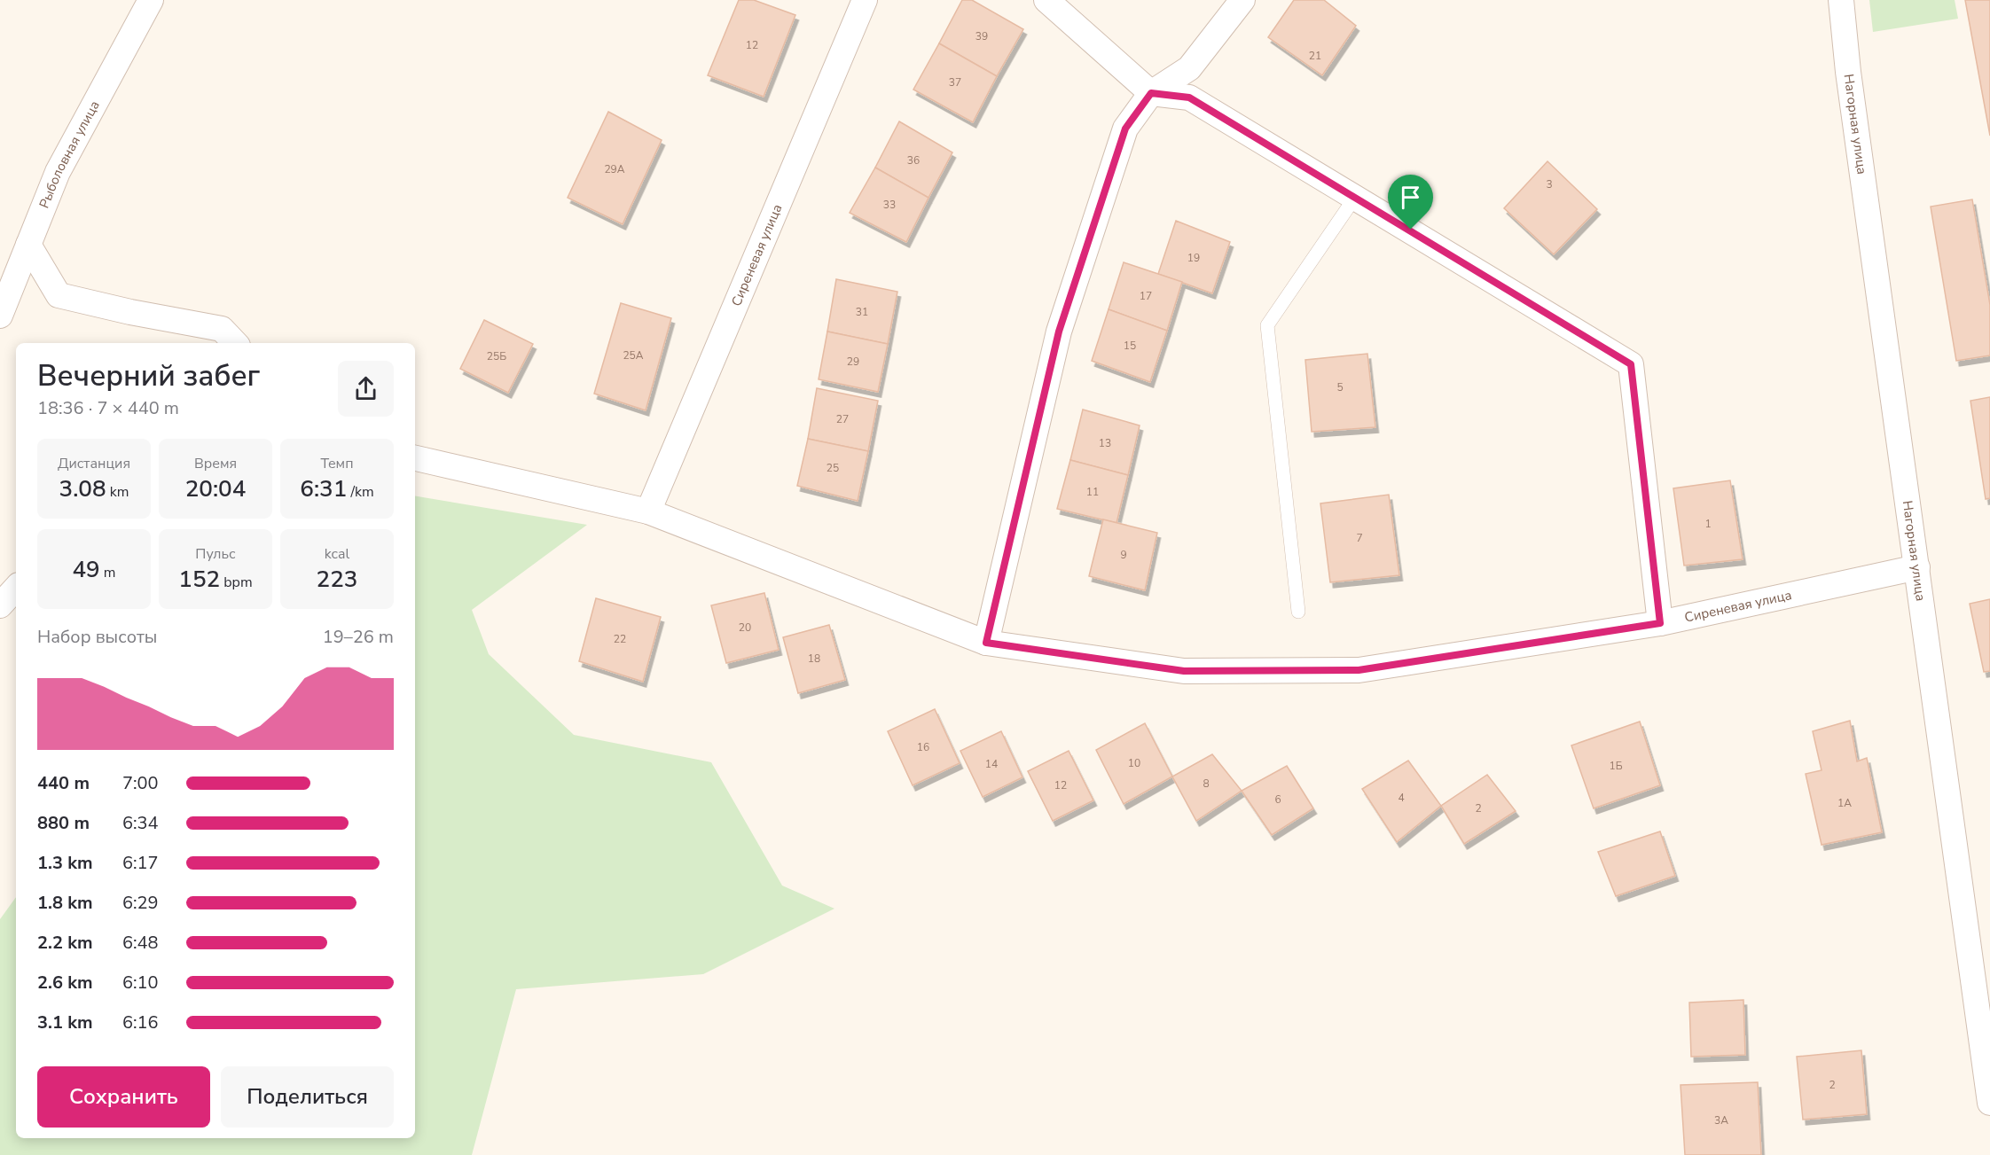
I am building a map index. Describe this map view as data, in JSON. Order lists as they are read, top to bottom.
{
  "streets": {
    "street": ["Нагорная улица", "Рыболовная улица", "Сиреневая улица"]
  },
  "crossings": [
    ["Нагорная улица", "Сиреневая улица"]
  ],
  "house_numbers": [
    "39",
    "12",
    "21",
    "37",
    "36",
    "29А",
    "3",
    "33",
    "19",
    "17",
    "31",
    "15",
    "25А",
    "25Б",
    "29",
    "5",
    "27",
    "13",
    "25",
    "11",
    "1",
    "7",
    "9",
    "20",
    "22",
    "18",
    "16",
    "10",
    "14",
    "1Б",
    "8",
    "12",
    "4",
    "6",
    "1А",
    "2",
    "2",
    "3А"
  ],
  "page": {
    "heading": ["Вечерний забег", "18:36 · 7 × 440 m"],
    "stats": [
      ["Дистанция", "3.08 km"],
      ["Время", "20:04"],
      ["Темп", "6:31 /km"],
      ["49 m"],
      ["Пульс", "152 bpm"],
      ["kcal", "223"]
    ],
    "chart": ["Набор высоты", "19–26 m"],
    "list": [
      {
        "name": "440 m",
        "note": "7:00"
      },
      {
        "name": "880 m",
        "note": "6:34"
      },
      {
        "name": "1.3 km",
        "note": "6:17"
      },
      {
        "name": "1.8 km",
        "note": "6:29"
      },
      {
        "name": "2.2 km",
        "note": "6:48"
      },
      {
        "name": "2.6 km",
        "note": "6:10"
      },
      {
        "name": "3.1 km",
        "note": "6:16"
      }
    ],
    "buttons": ["Сохранить", "Поделиться"]
  }
}
